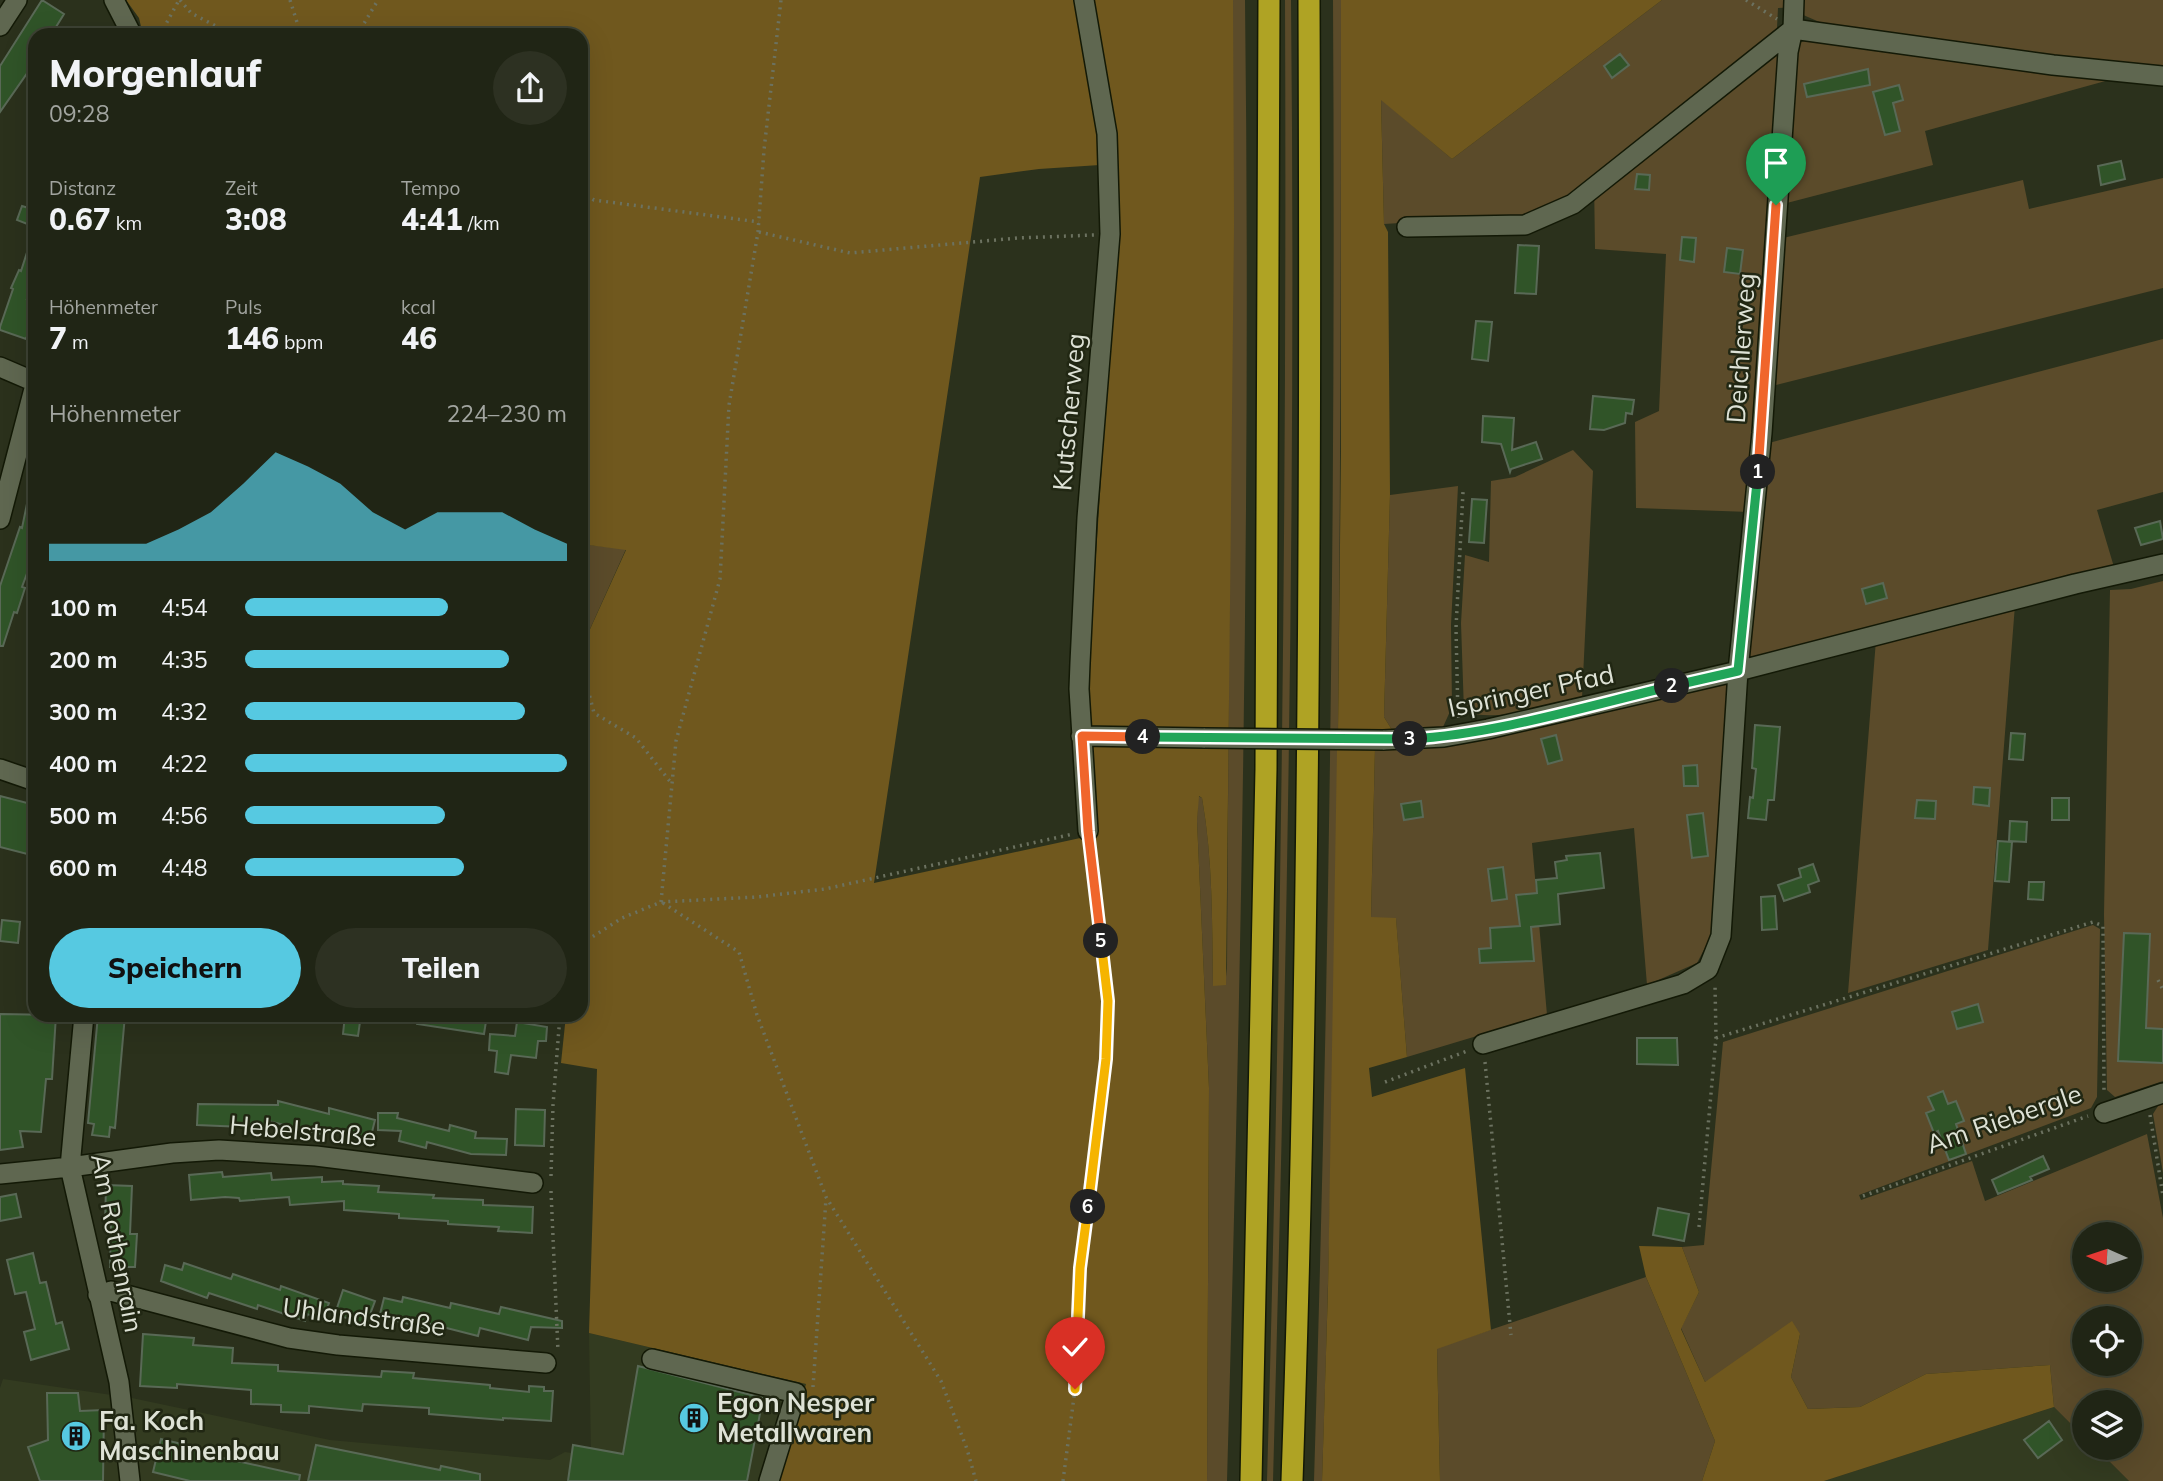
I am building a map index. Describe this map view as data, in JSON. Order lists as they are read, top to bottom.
{
  "streets": {
    "street": [
      "Deichlerweg",
      "Kutscherweg",
      "Ispringer Pfad",
      "Am Riebergle",
      "Hebelstraße",
      "Am Rothenrain",
      "Uhlandstraße"
    ]
  },
  "crossings": [
    ["Deichlerweg", "Ispringer Pfad"],
    ["Kutscherweg", "Ispringer Pfad"],
    ["Hebelstraße", "Am Rothenrain"],
    ["Am Rothenrain", "Uhlandstraße"]
  ],
  "places": {
    "building": ["Egon Nesper Metallwaren", "Fa. Koch Maschinenbau"]
  },
  "north": "left",
  "page": {
    "heading": ["Morgenlauf", "09:28"],
    "stats": [
      ["Distanz", "0.67 km"],
      ["Zeit", "3:08"],
      ["Tempo", "4:41 /km"],
      ["Höhenmeter", "7 m"],
      ["Puls", "146 bpm"],
      ["kcal", "46"]
    ],
    "chart": ["Höhenmeter", "224–230 m"],
    "pins": [
      "1",
      "2",
      "4",
      "3",
      "5",
      "6"
    ],
    "list": [
      {
        "name": "100 m",
        "note": "4:54"
      },
      {
        "name": "200 m",
        "note": "4:35"
      },
      {
        "name": "300 m",
        "note": "4:32"
      },
      {
        "name": "400 m",
        "note": "4:22"
      },
      {
        "name": "500 m",
        "note": "4:56"
      },
      {
        "name": "600 m",
        "note": "4:48"
      }
    ],
    "buttons": ["Speichern", "Teilen"]
  }
}
